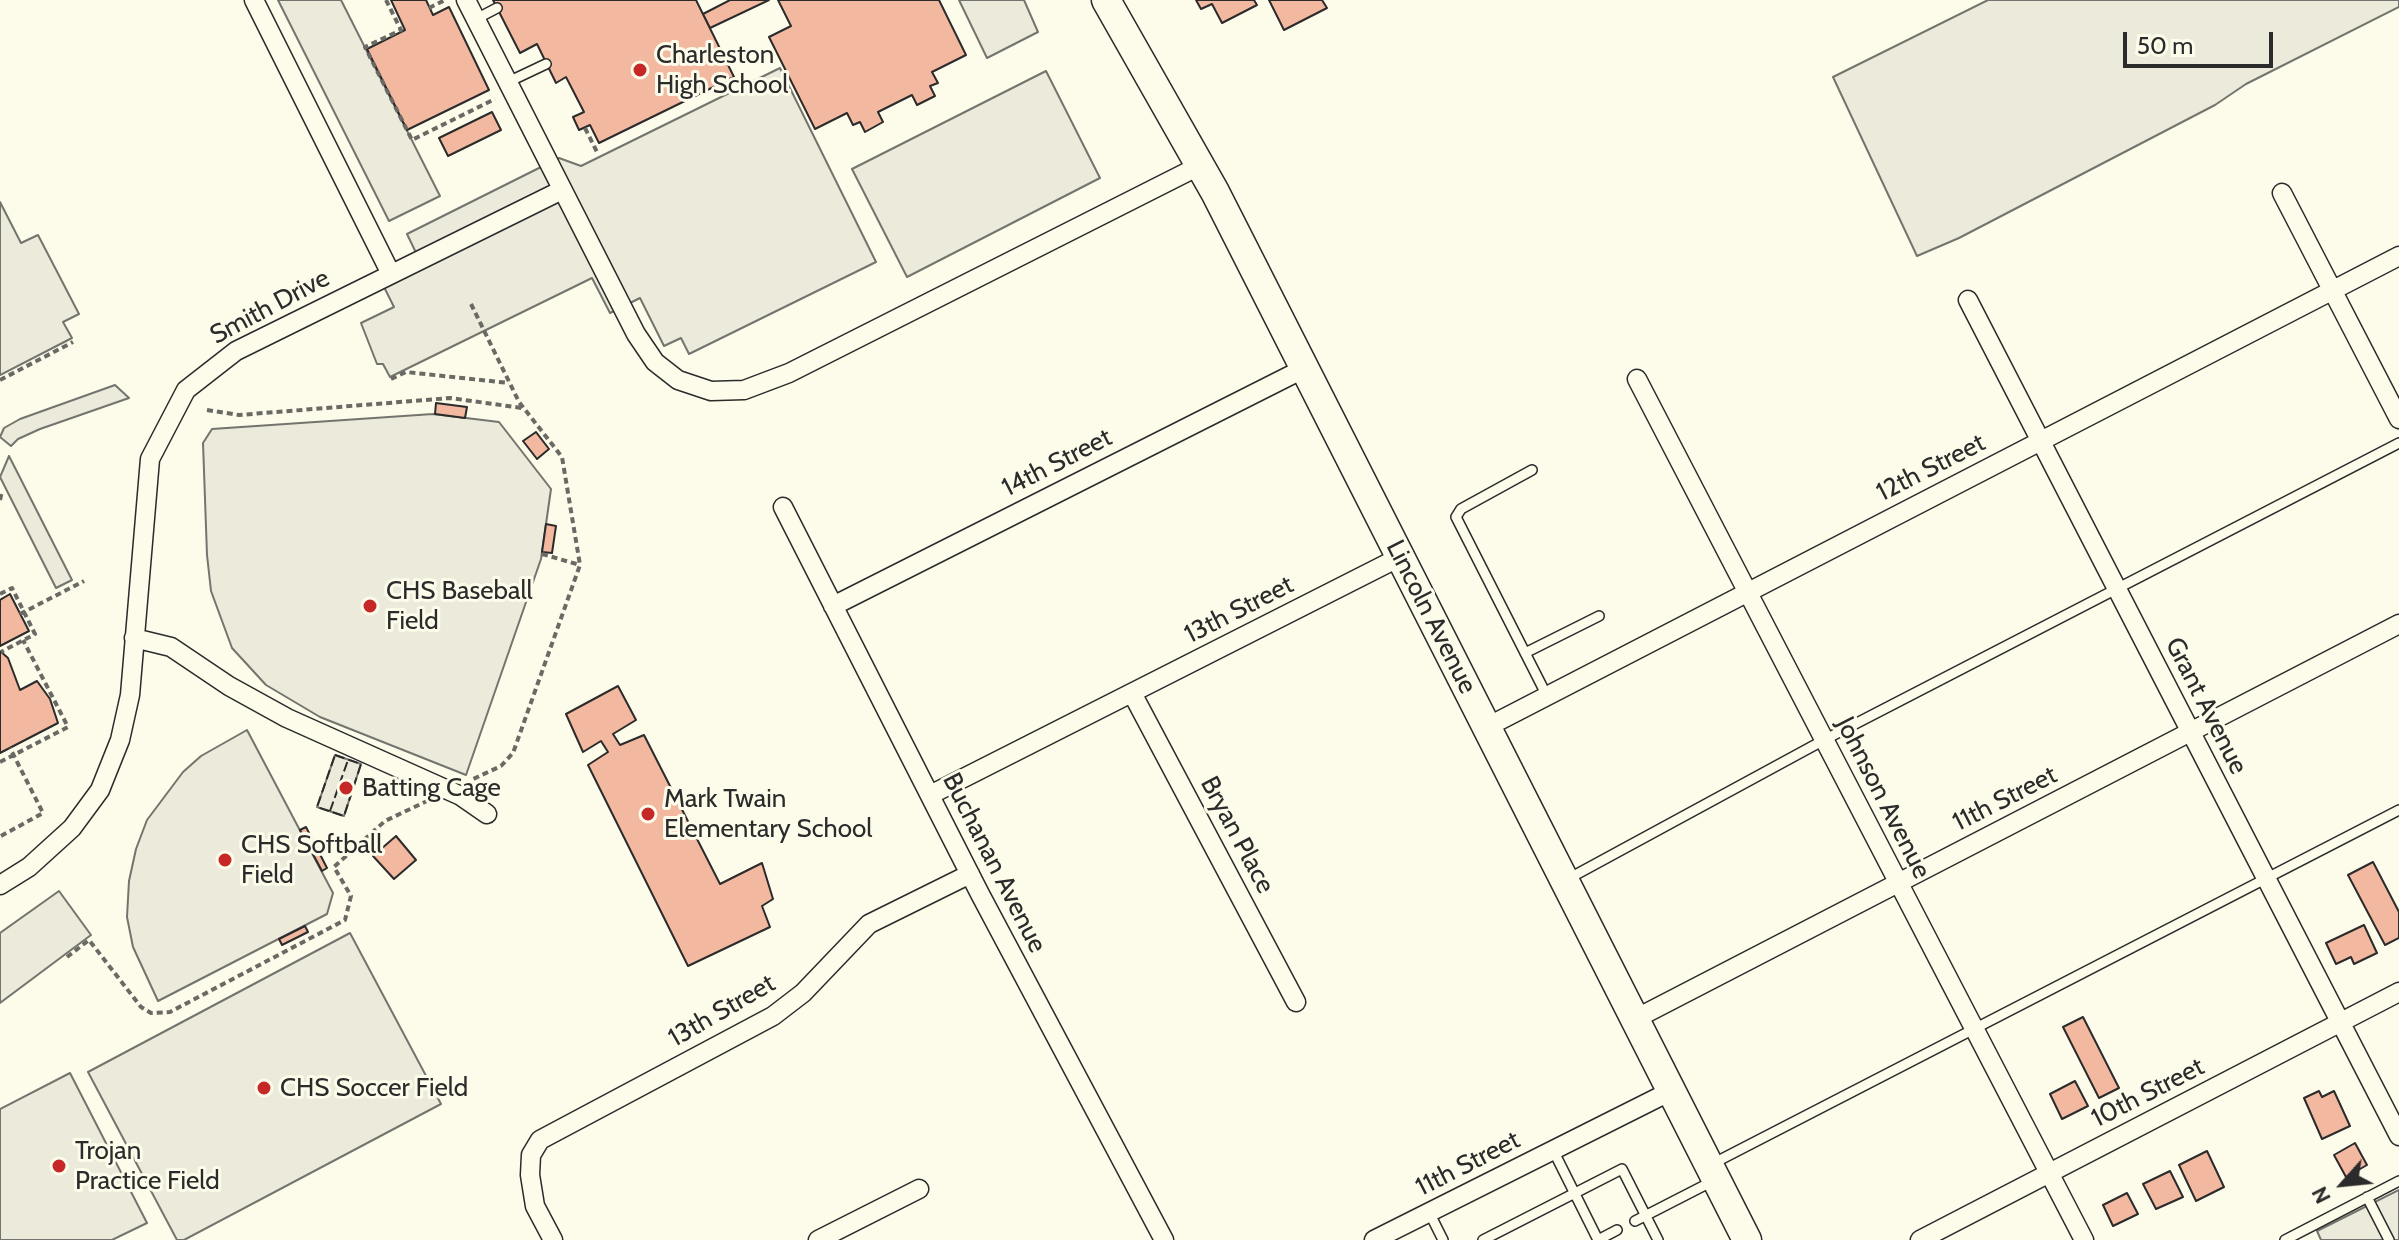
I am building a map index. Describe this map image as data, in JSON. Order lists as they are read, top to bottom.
{
  "streets": {
    "main road": ["Lincoln Avenue"],
    "street": [
      "Smith Drive",
      "14th Street",
      "12th Street",
      "13th Street",
      "Grant Avenue",
      "Johnson Avenue",
      "11th Street",
      "Bryan Place",
      "Buchanan Avenue",
      "10th Street"
    ]
  },
  "crossings": [
    ["14th Street", "Lincoln Avenue"],
    ["14th Street", "Buchanan Avenue"],
    ["12th Street", "Lincoln Avenue"],
    ["12th Street", "Grant Avenue"],
    ["12th Street", "Johnson Avenue"],
    ["13th Street", "Lincoln Avenue"],
    ["13th Street", "Bryan Place"],
    ["13th Street", "Buchanan Avenue"],
    ["Lincoln Avenue", "11th Street"],
    ["Grant Avenue", "11th Street"],
    ["Grant Avenue", "10th Street"],
    ["Johnson Avenue", "11th Street"],
    ["Johnson Avenue", "10th Street"]
  ],
  "places": [
    "Charleston High School",
    "CHS Baseball Field",
    "Batting Cage",
    "Mark Twain Elementary School",
    "CHS Softball Field",
    "CHS Soccer Field",
    "Trojan Practice Field"
  ],
  "scale_bar": "50 m",
  "north": "bottom left"
}
